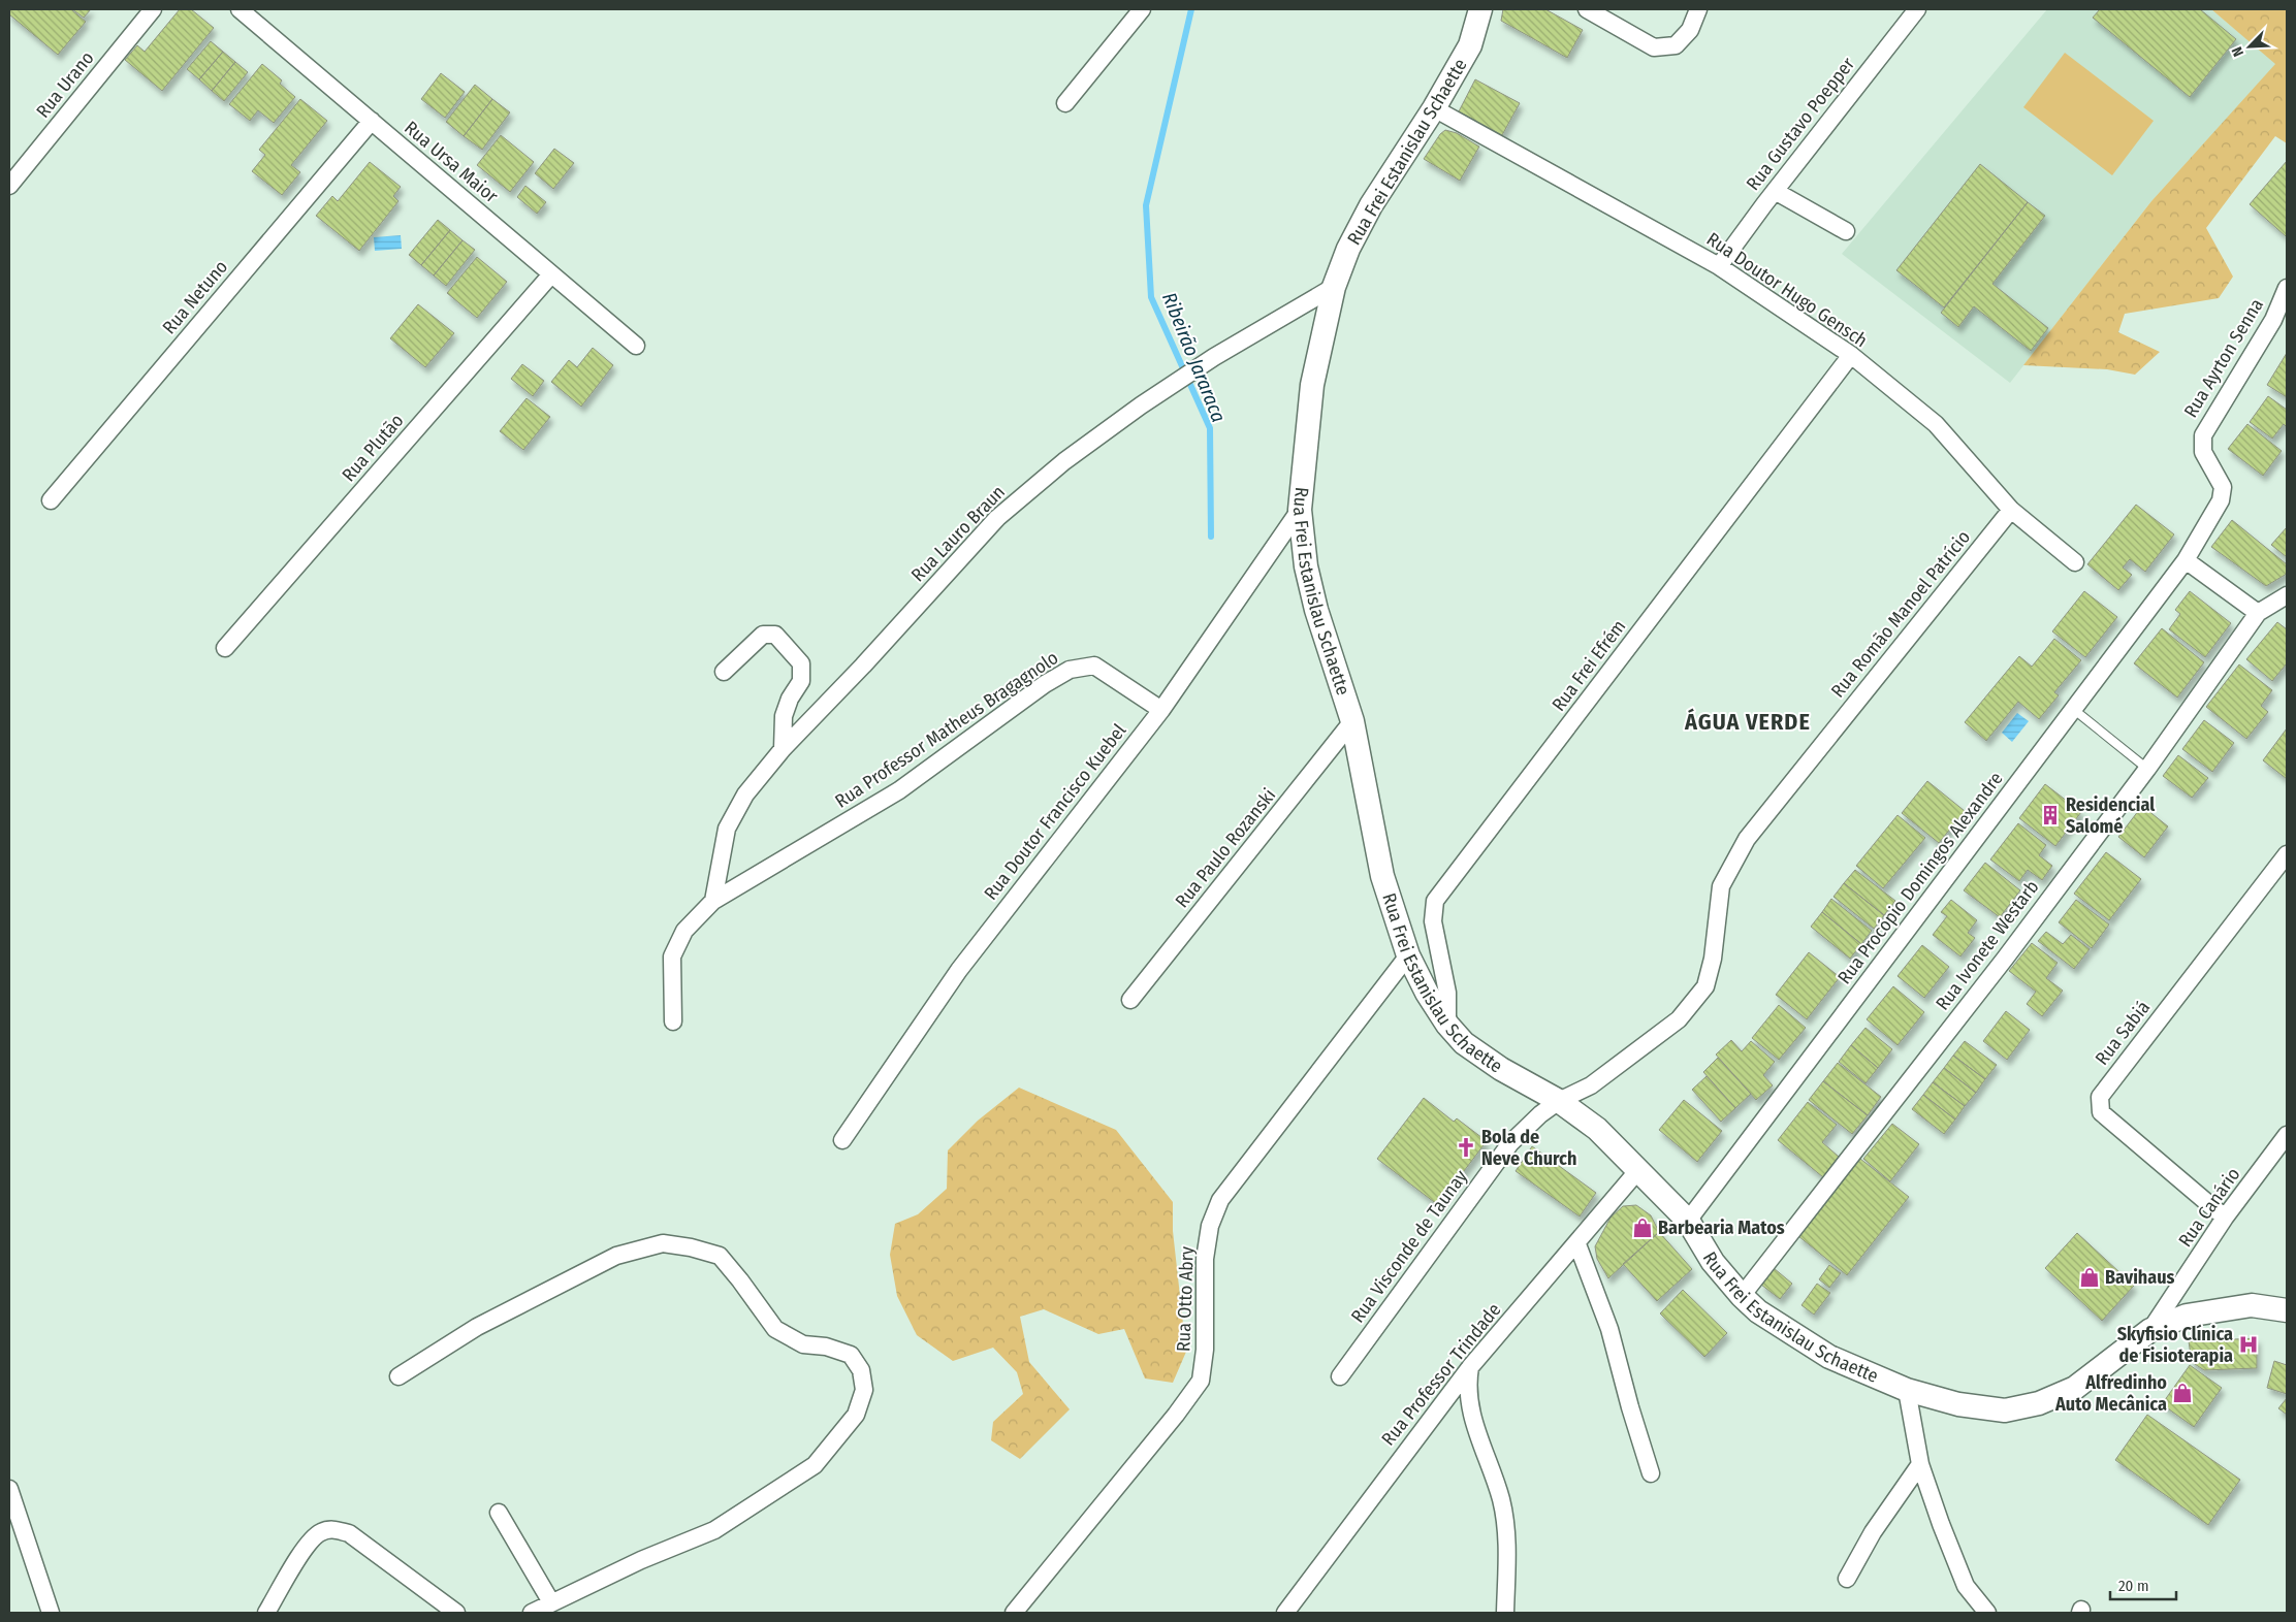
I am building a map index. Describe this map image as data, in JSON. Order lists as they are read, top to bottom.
{
  "streets": {
    "main road": ["Rua Frei Estanislau Schaette"],
    "street": [
      "Rua Urano",
      "Rua Gustavo Poepper",
      "Rua Ursa Maior",
      "Rua Doutor Hugo Gensch",
      "Rua Netuno",
      "Rua Ayrton Senna",
      "Rua Plutão",
      "Rua Lauro Braun",
      "Rua Romão Manoel Patrício",
      "Rua Frei Efrém",
      "Rua Professor Matheus Bragagnolo",
      "Rua Doutor Francisco Kuebel",
      "Rua Paulo Rozanski",
      "Rua Procópio Domingos Alexandre",
      "Rua Ivonete Westarb",
      "Rua Sabiá",
      "Rua Canário",
      "Rua Visconde de Taunay",
      "Rua Otto Abry",
      "Rua Professor Trindade"
    ]
  },
  "crossings": [
    ["Rua Gustavo Poepper", "Rua Doutor Hugo Gensch"],
    ["Rua Frei Estanislau Schaette", "Rua Doutor Hugo Gensch"],
    ["Rua Frei Estanislau Schaette", "Rua Lauro Braun"],
    ["Rua Frei Estanislau Schaette", "Rua Romão Manoel Patrício"],
    ["Rua Frei Estanislau Schaette", "Rua Frei Efrém"],
    ["Rua Frei Estanislau Schaette", "Rua Doutor Francisco Kuebel"],
    ["Rua Frei Estanislau Schaette", "Rua Paulo Rozanski"],
    ["Rua Frei Estanislau Schaette", "Rua Procópio Domingos Alexandre"],
    ["Rua Frei Estanislau Schaette", "Rua Ivonete Westarb"],
    ["Rua Frei Estanislau Schaette", "Rua Canário"],
    ["Rua Frei Estanislau Schaette", "Rua Visconde de Taunay"],
    ["Rua Frei Estanislau Schaette", "Rua Otto Abry"],
    ["Rua Frei Estanislau Schaette", "Rua Professor Trindade"],
    ["Rua Ursa Maior", "Rua Netuno"],
    ["Rua Ursa Maior", "Rua Plutão"],
    ["Rua Doutor Hugo Gensch", "Rua Romão Manoel Patrício"],
    ["Rua Doutor Hugo Gensch", "Rua Frei Efrém"],
    ["Rua Ayrton Senna", "Rua Procópio Domingos Alexandre"],
    ["Rua Lauro Braun", "Rua Professor Matheus Bragagnolo"],
    ["Rua Romão Manoel Patrício", "Rua Visconde de Taunay"],
    ["Rua Professor Matheus Bragagnolo", "Rua Doutor Francisco Kuebel"],
    ["Rua Sabiá", "Rua Canário"]
  ],
  "districts": ["ÁGUA VERDE"],
  "water": ["Ribeirão Jararaca"],
  "places": {
    "building": ["Residencial Salomé"],
    "church": ["Bola de Neve Church"],
    "shop": ["Barbearia Matos", "Bavihaus", "Alfredinho Auto Mecânica"],
    "hospital": ["Skyfisio Clínica de Fisioterapia"]
  },
  "scale_bar": "20 m",
  "north": "bottom left"
}
